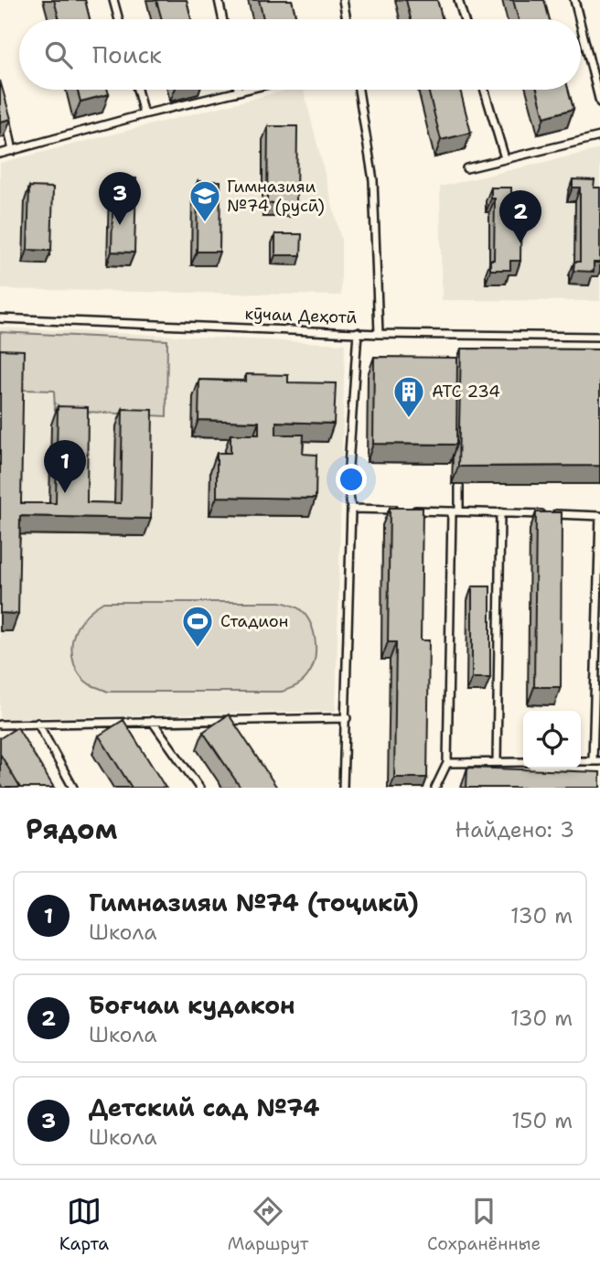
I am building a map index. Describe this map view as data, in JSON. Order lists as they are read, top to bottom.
{
  "streets": {
    "lane": ["кӯчаи Деҳотӣ"]
  },
  "places": {
    "school or university": ["Гимназияи №74 (русӣ)"],
    "building": ["АТС 234"],
    "sports": ["Стадион"]
  },
  "page": {
    "search": "Поиск",
    "pins": ["3", "2", "1"],
    "heading": ["Рядом", "Найдено: 3"],
    "list": [
      {
        "mark": "1",
        "name": "Гимназияи №74 (тоҷикӣ)",
        "note": "Школа",
        "value": "130 m"
      },
      {
        "mark": "2",
        "name": "Боғчаи кудакон",
        "note": "Школа",
        "value": "130 m"
      },
      {
        "mark": "3",
        "name": "Детский сад №74",
        "note": "Школа",
        "value": "150 m"
      }
    ],
    "nav": ["Карта", "Маршрут", "Сохранённые"]
  }
}
